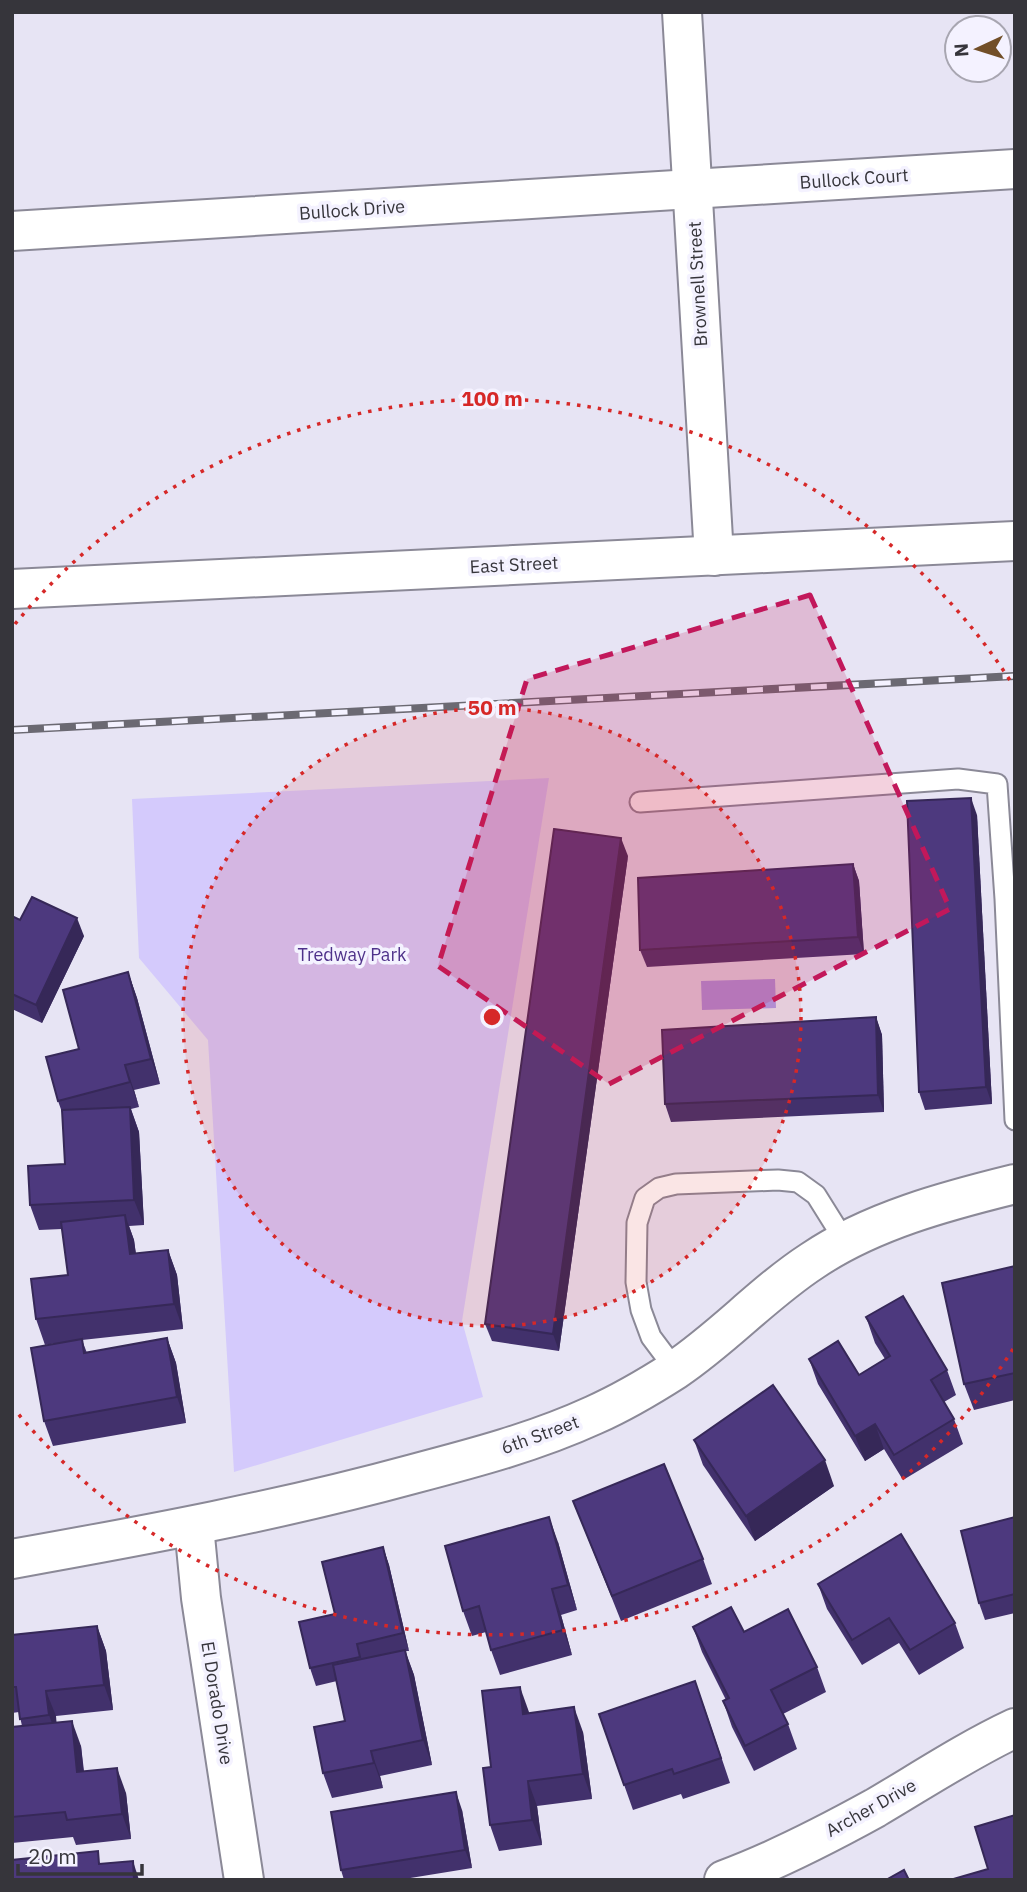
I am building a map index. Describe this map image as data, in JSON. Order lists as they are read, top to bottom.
{
  "streets": {
    "street": [
      "Bullock Court",
      "Bullock Drive",
      "Brownell Street",
      "East Street",
      "6th Street",
      "El Dorado Drive",
      "Archer Drive"
    ]
  },
  "crossings": [
    ["Bullock Court", "Bullock Drive"],
    ["Bullock Court", "Brownell Street"],
    ["Bullock Drive", "Brownell Street"],
    ["Brownell Street", "East Street"],
    ["6th Street", "El Dorado Drive"]
  ],
  "parks": ["Tredway Park"],
  "scale_bar": "20 m",
  "north": "left",
  "rings": ["100 m", "50 m"]
}
